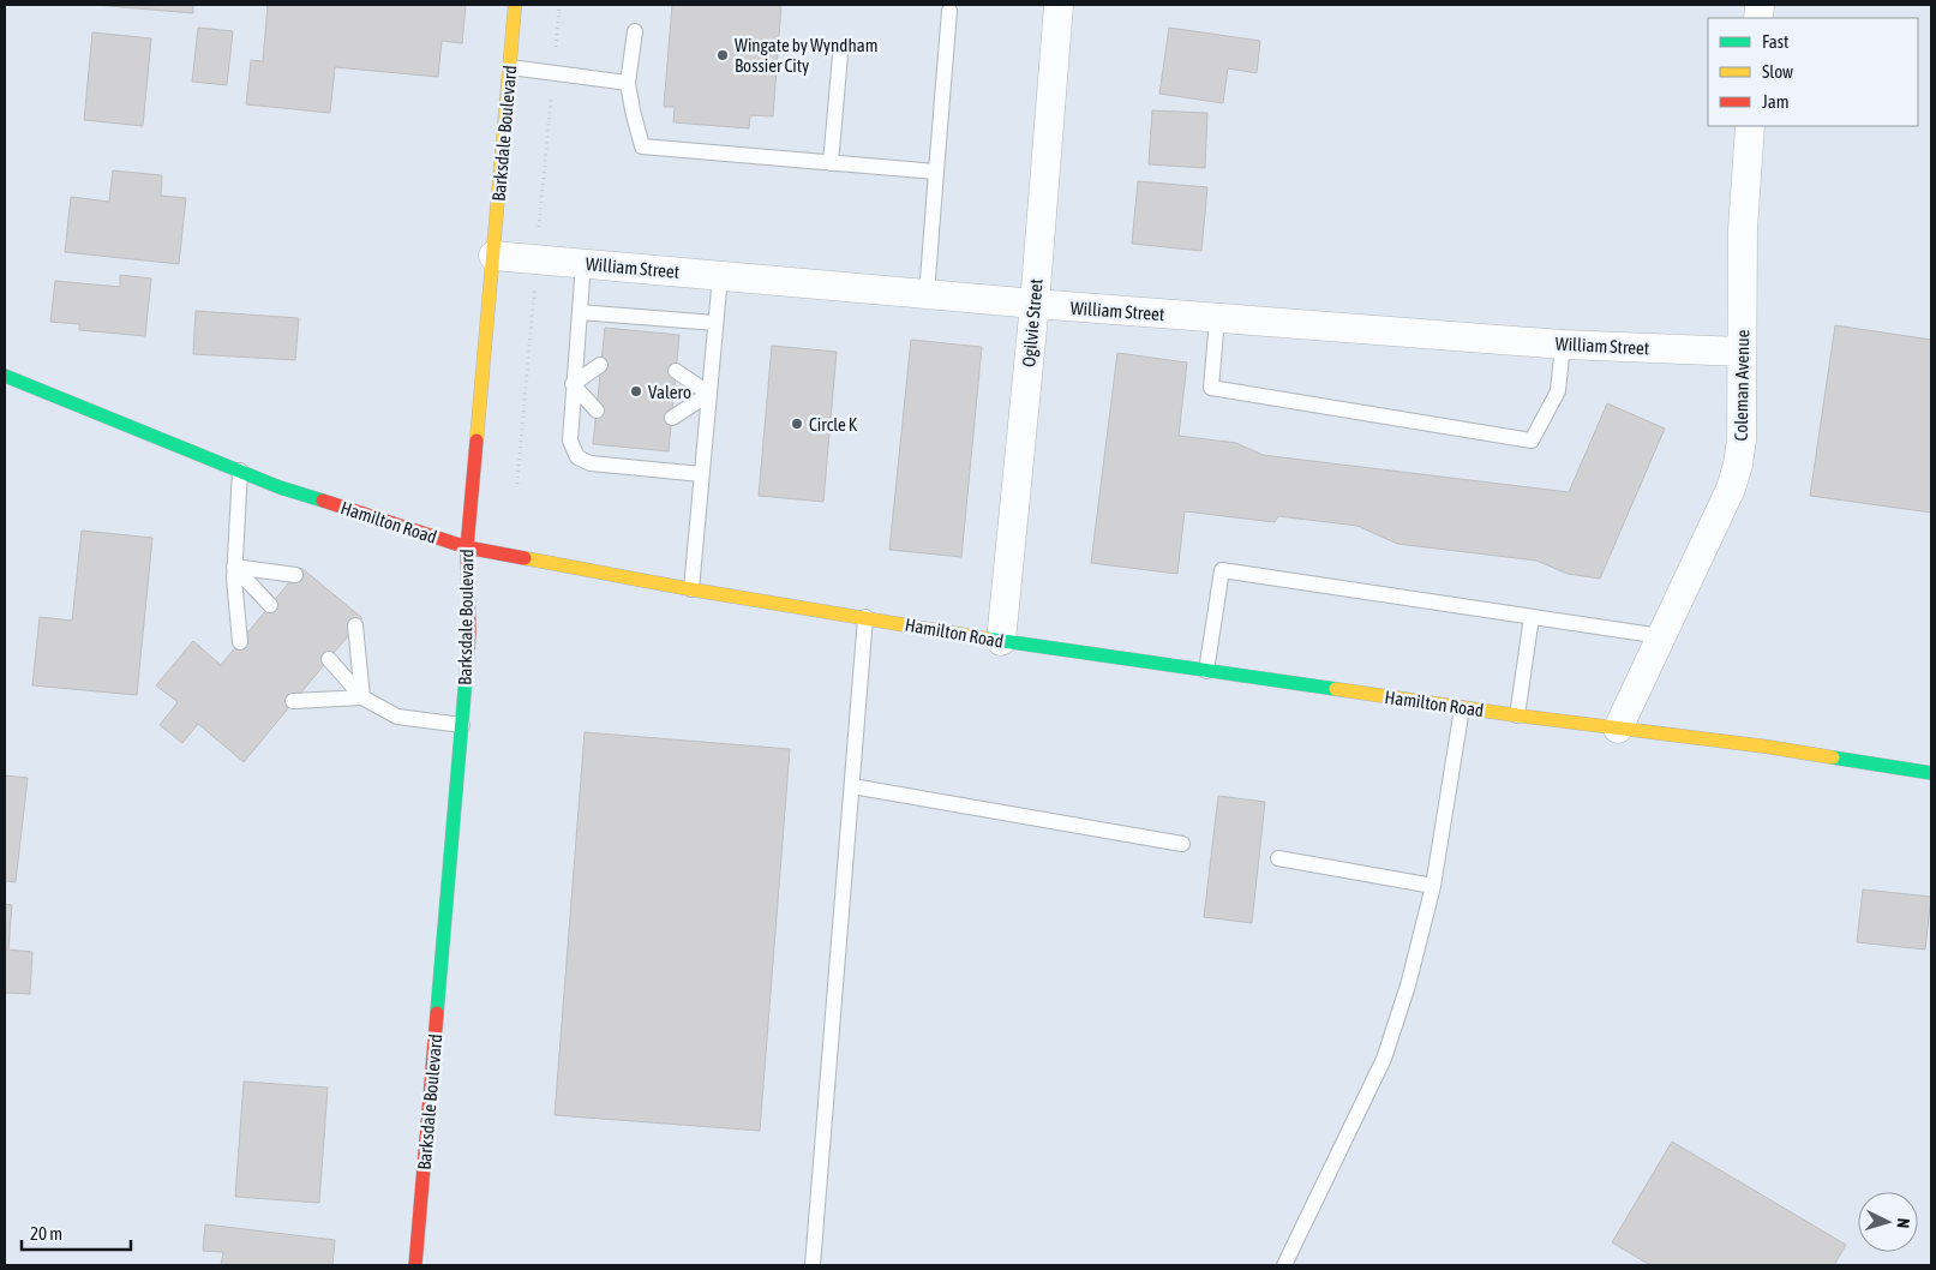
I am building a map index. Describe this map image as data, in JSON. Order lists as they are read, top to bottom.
{
  "streets": {
    "main road": ["Barksdale Boulevard", "Hamilton Road"],
    "street": ["William Street", "Ogilvie Street", "Coleman Avenue"]
  },
  "crossings": [
    ["Barksdale Boulevard", "William Street"],
    ["Barksdale Boulevard", "Hamilton Road"],
    ["William Street", "Ogilvie Street"],
    ["William Street", "Coleman Avenue"],
    ["Ogilvie Street", "Hamilton Road"],
    ["Coleman Avenue", "Hamilton Road"]
  ],
  "places": ["Wingate by Wyndham Bossier City", "Valero", "Circle K"],
  "legend": ["Fast", "Slow", "Jam"],
  "scale_bar": "20 m",
  "north": "right"
}
